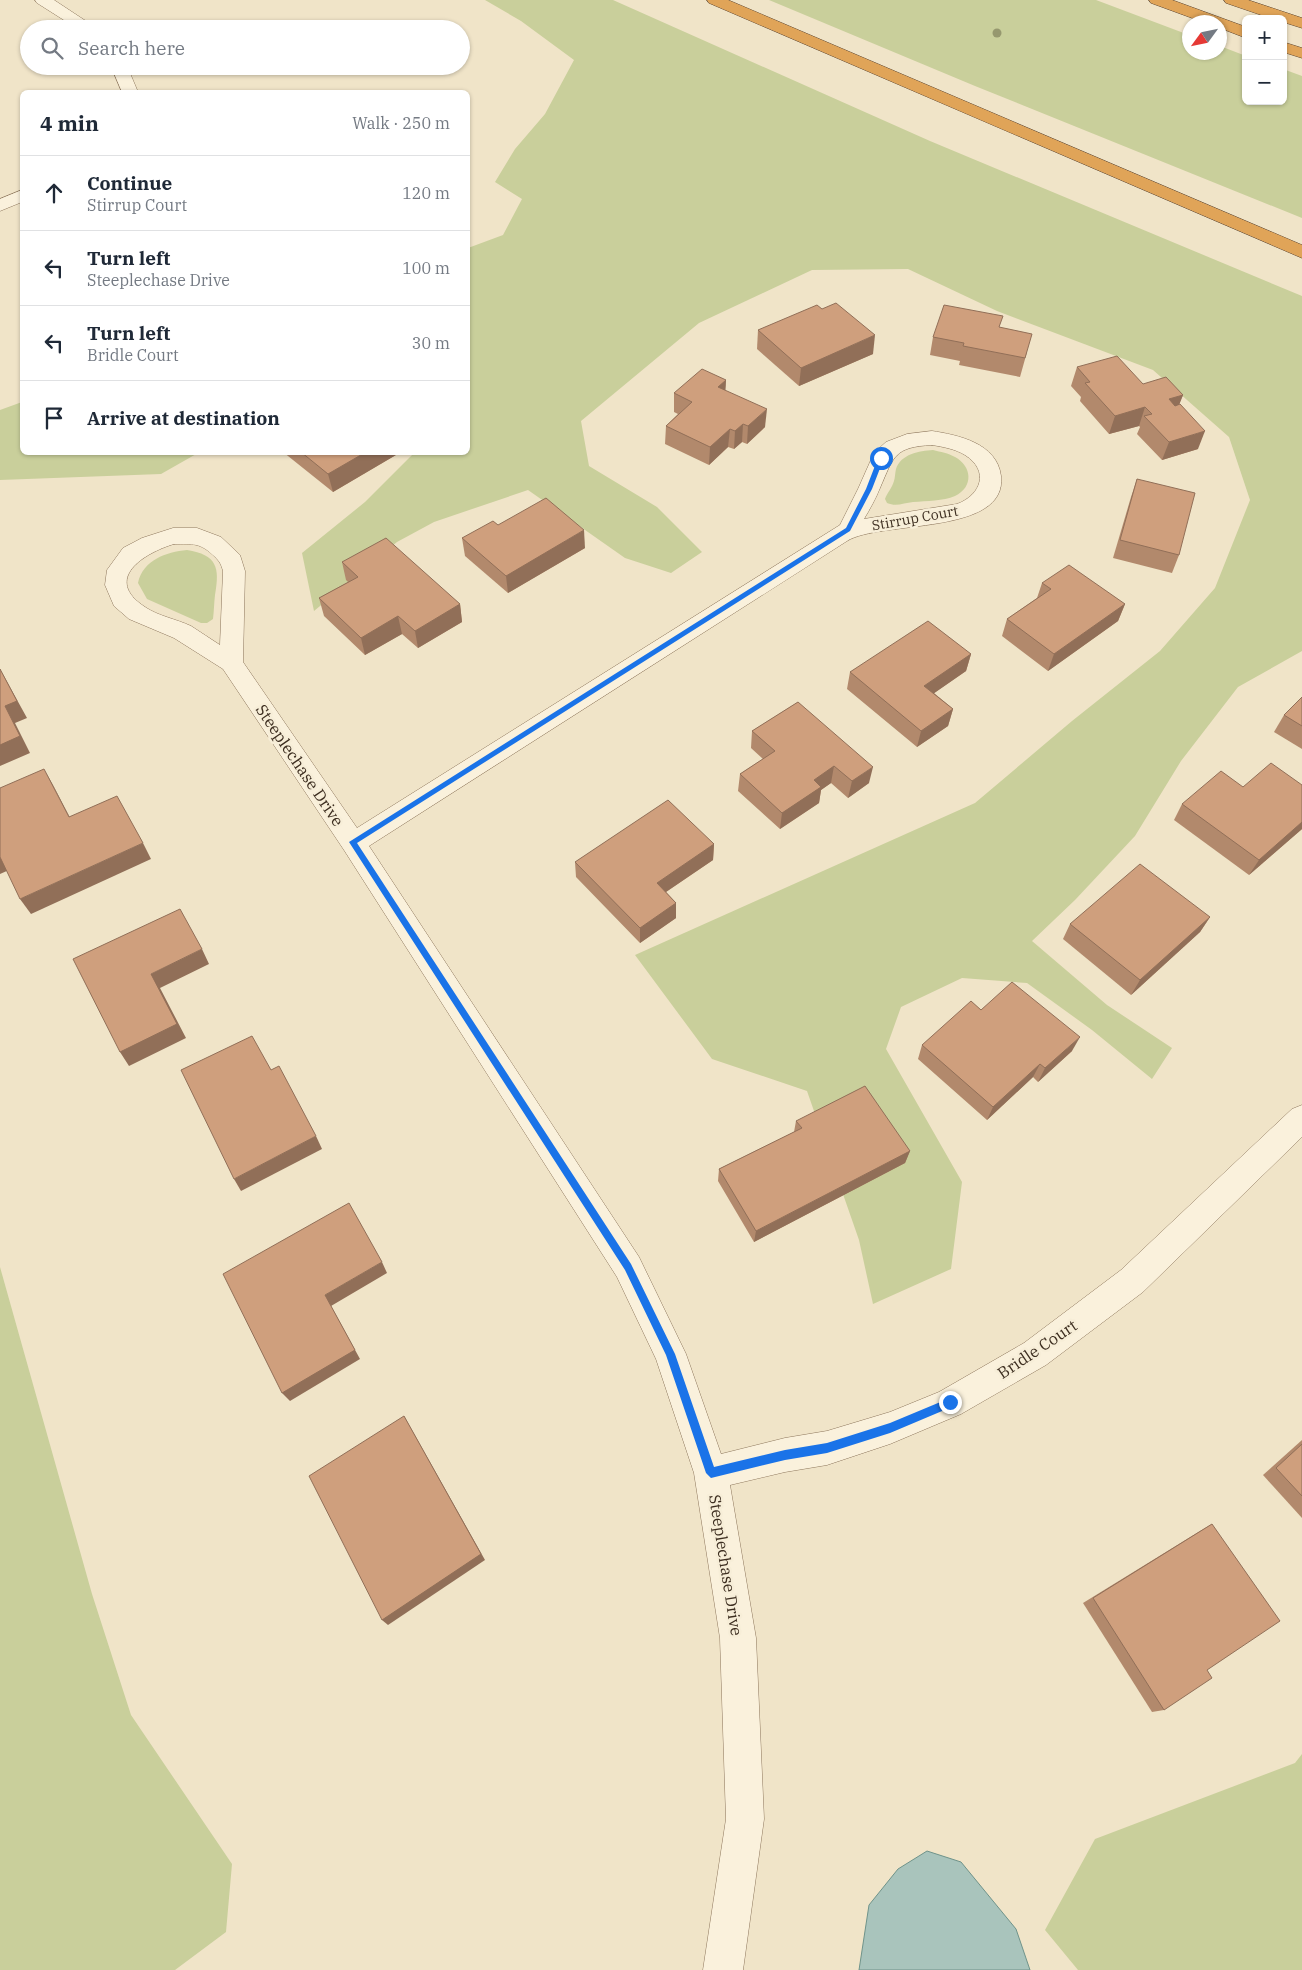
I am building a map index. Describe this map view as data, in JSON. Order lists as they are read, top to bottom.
{
  "streets": {
    "street": ["Stirrup Court", "Steeplechase Drive", "Bridle Court"]
  },
  "crossings": [
    ["Stirrup Court", "Steeplechase Drive"],
    ["Steeplechase Drive", "Bridle Court"]
  ],
  "north": "bottom left",
  "page": {
    "map_buttons": ["+", "−"],
    "search": "Search here",
    "heading": ["4 min", "Walk · 250 m"],
    "list": [
      ["Continue", "Stirrup Court", "120 m"],
      ["Turn left", "Steeplechase Drive", "100 m"],
      ["Turn left", "Bridle Court", "30 m"],
      "Arrive at destination"
    ]
  }
}
